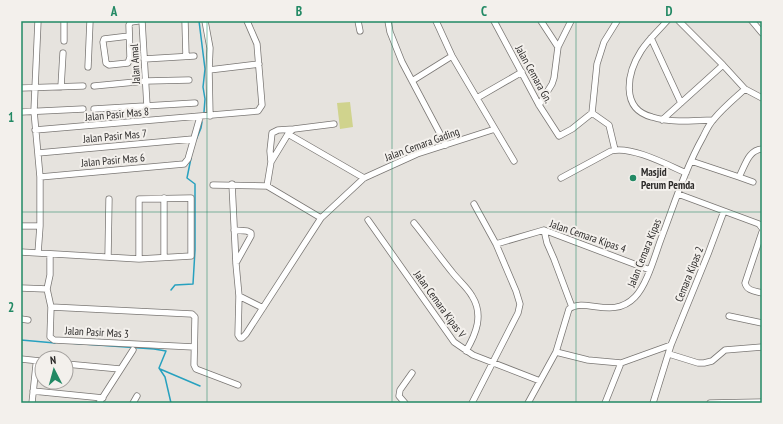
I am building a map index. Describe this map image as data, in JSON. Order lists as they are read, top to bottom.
{
  "streets": {
    "street": [
      "Jalan Amal",
      "Jalan Cemara Gn.",
      "Jalan Pasir Mas 8",
      "Jalan Pasir Mas 7",
      "Jalan Cemara Gading",
      "Jalan Pasir Mas 6",
      "Jalan Cemara Kipas 4",
      "Jalan Cemara Kipas",
      "Cemara Kipas 2",
      "Jalan Cemara Kipas V",
      "Jalan Pasir Mas 3"
    ]
  },
  "crossings": [
    ["Jalan Pasir Mas 7", "Jalan Pasir Mas 6"],
    ["Jalan Cemara Kipas 4", "Jalan Cemara Kipas"]
  ],
  "places": ["Masjid Perum Pemda"],
  "north": "top",
  "grid": {
    "columns": [
      "A",
      "B",
      "C",
      "D"
    ],
    "rows": ["1", "2"]
  }
}
